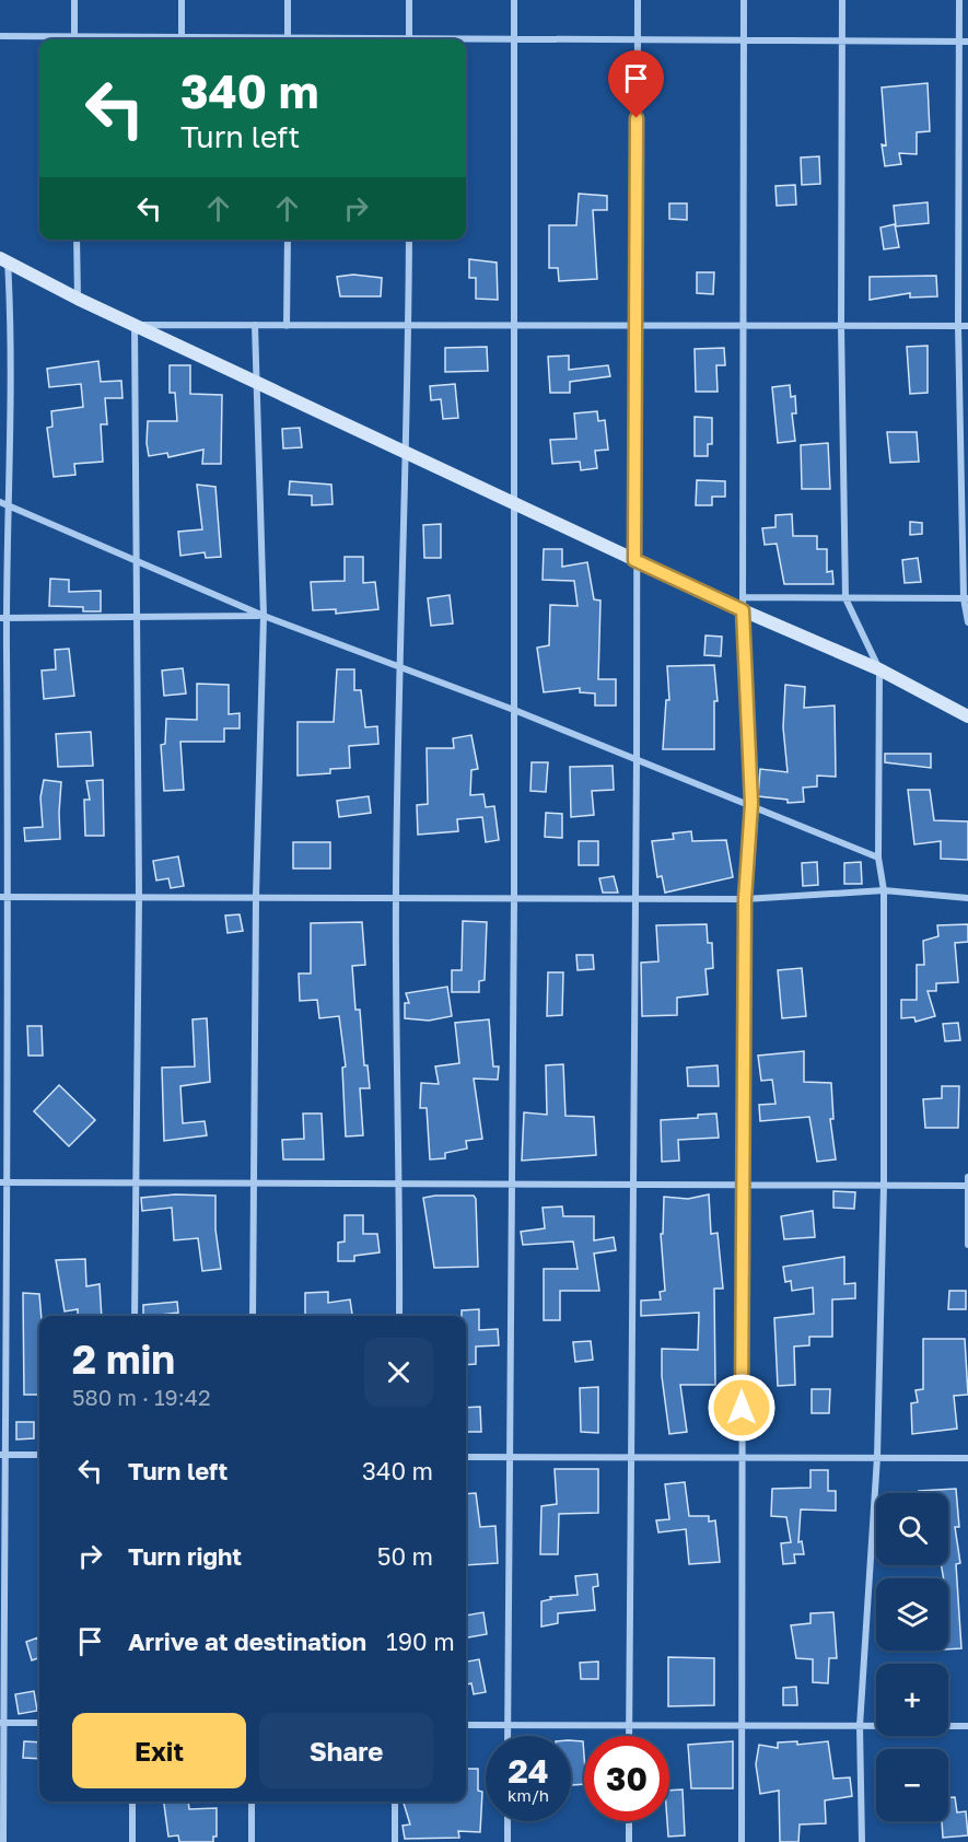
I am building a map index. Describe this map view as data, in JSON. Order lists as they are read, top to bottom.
{
  "page": {
    "turn": ["340 m", "Turn left"],
    "heading": ["2 min", "580 m · 19:42"],
    "list": [
      {
        "name": "Turn left",
        "value": "340 m"
      },
      {
        "name": "Turn right",
        "value": "50 m"
      },
      {
        "name": "Arrive at destination",
        "value": "190 m"
      }
    ],
    "map_buttons": ["+", "−"],
    "buttons": ["Exit", "Share"],
    "speed": "24 km/h",
    "limit": "30"
  }
}
